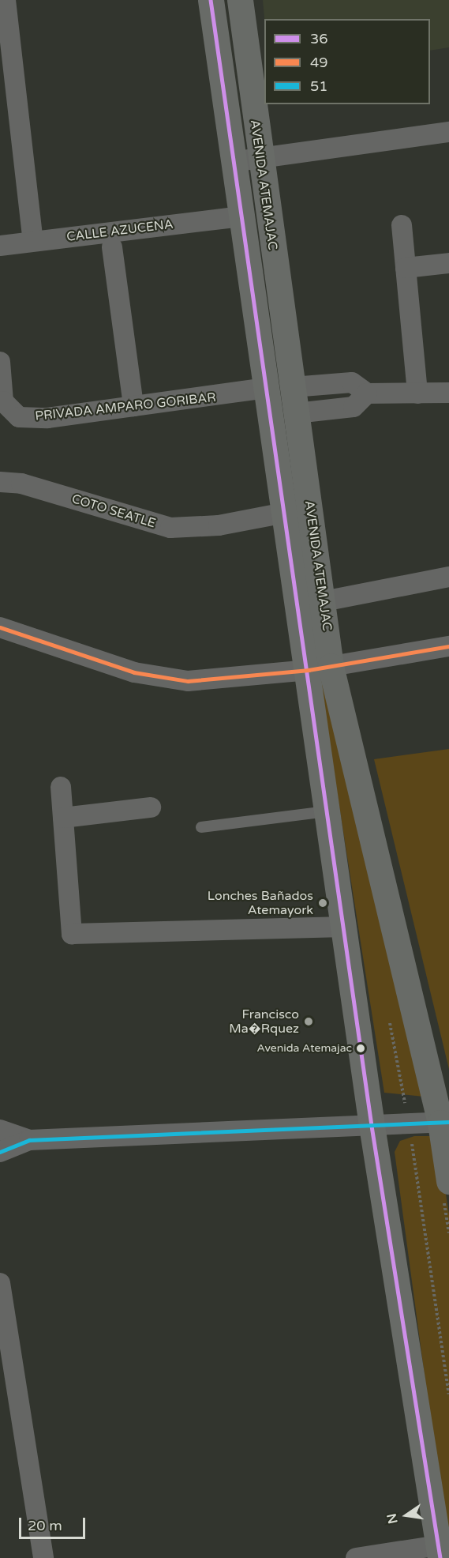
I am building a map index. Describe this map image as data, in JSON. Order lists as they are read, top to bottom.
{
  "streets": {
    "main road": ["AVENIDA ATEMAJAC"],
    "street": ["CALLE AZUCENA", "PRIVADA AMPARO GORIBAR", "COTO SEATLE"]
  },
  "crossings": [
    ["AVENIDA ATEMAJAC", "CALLE AZUCENA"],
    ["AVENIDA ATEMAJAC", "PRIVADA AMPARO GORIBAR"],
    ["AVENIDA ATEMAJAC", "COTO SEATLE"]
  ],
  "places": ["Lonches Bañados Atemayork", "Francisco Ma�Rquez", "Avenida Atemajac"],
  "lines": ["transit line 36", "transit line 49", "transit line 51"],
  "legend": ["36", "49", "51"],
  "scale_bar": "20 m",
  "north": "left"
}
